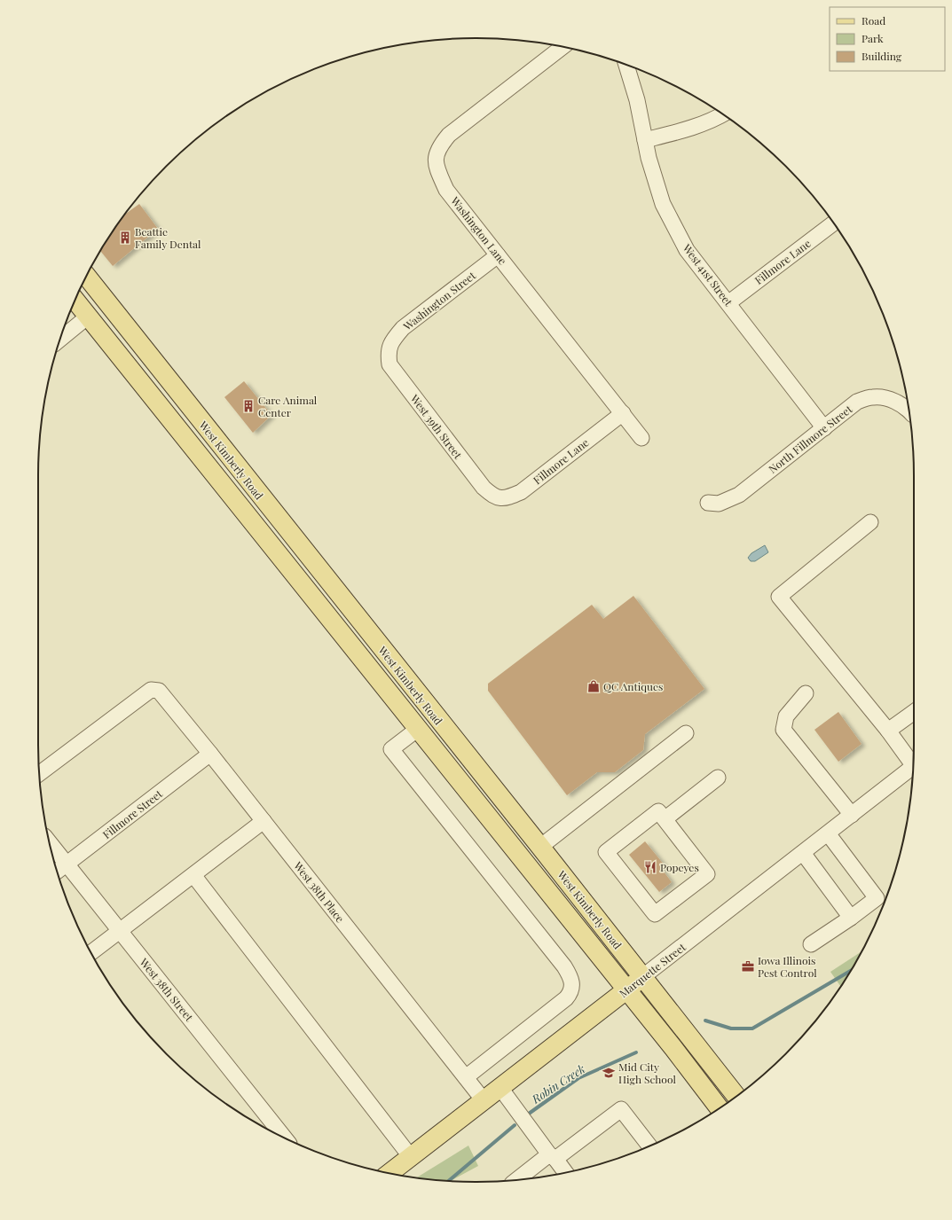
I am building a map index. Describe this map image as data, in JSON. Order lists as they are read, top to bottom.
{
  "streets": {
    "main road": ["West Kimberly Road", "Marquette Street"],
    "street": [
      "Washington Lane",
      "Fillmore Lane",
      "West 41st Street",
      "Washington Street",
      "West 39th Street",
      "North Fillmore Street",
      "Fillmore Street",
      "West 38th Place",
      "West 38th Street"
    ]
  },
  "crossings": [
    ["Washington Lane", "Fillmore Lane"],
    ["Washington Lane", "Washington Street"],
    ["Fillmore Lane", "West 41st Street"],
    ["Fillmore Lane", "West 39th Street"],
    ["West 41st Street", "North Fillmore Street"],
    ["Washington Street", "West 39th Street"],
    ["West Kimberly Road", "West 38th Place"],
    ["West Kimberly Road", "Marquette Street"],
    ["Fillmore Street", "West 38th Place"],
    ["Fillmore Street", "West 38th Street"],
    ["West 38th Place", "Marquette Street"]
  ],
  "water": ["Robin Creek"],
  "places": {
    "building": ["Beattie Family Dental", "Care Animal Center"],
    "shop": ["QC Antiques"],
    "restaurant": ["Popeyes"],
    "office": ["Iowa Illinois Pest Control"],
    "school or university": ["Mid City High School"]
  },
  "legend": ["Road", "Park", "Building"]
}
